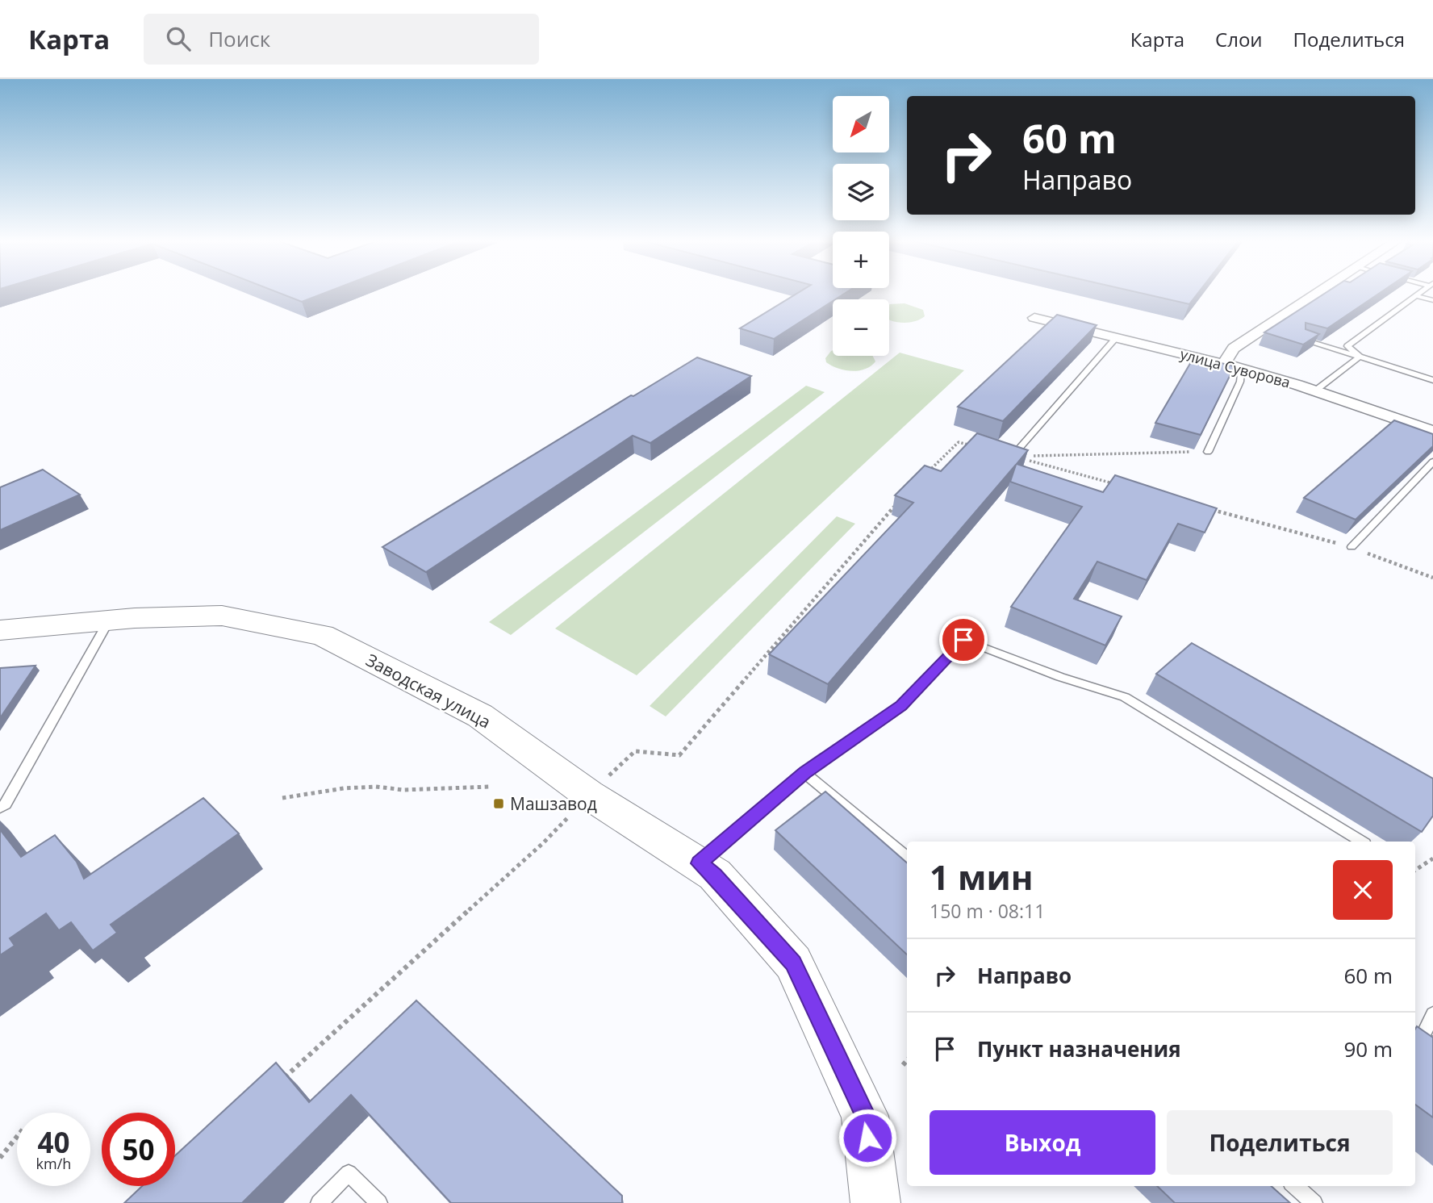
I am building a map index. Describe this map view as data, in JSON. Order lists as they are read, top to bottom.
{
  "streets": {
    "main road": ["Заводская улица"],
    "street": ["улица Суворова"]
  },
  "places": {
    "transit": ["Машзавод"]
  },
  "north": "bottom left",
  "page": {
    "header": "Карта",
    "search": "Поиск",
    "nav": ["Карта", "Слои", "Поделиться"],
    "map_buttons": ["+", "−"],
    "turn": ["60 m", "Направо"],
    "heading": ["1 мин", "150 m · 08:11"],
    "list": [
      {
        "name": "Направо",
        "value": "60 m"
      },
      {
        "name": "Пункт назначения",
        "value": "90 m"
      }
    ],
    "buttons": ["Выход", "Поделиться"],
    "speed": "40 km/h",
    "limit": "50"
  }
}
